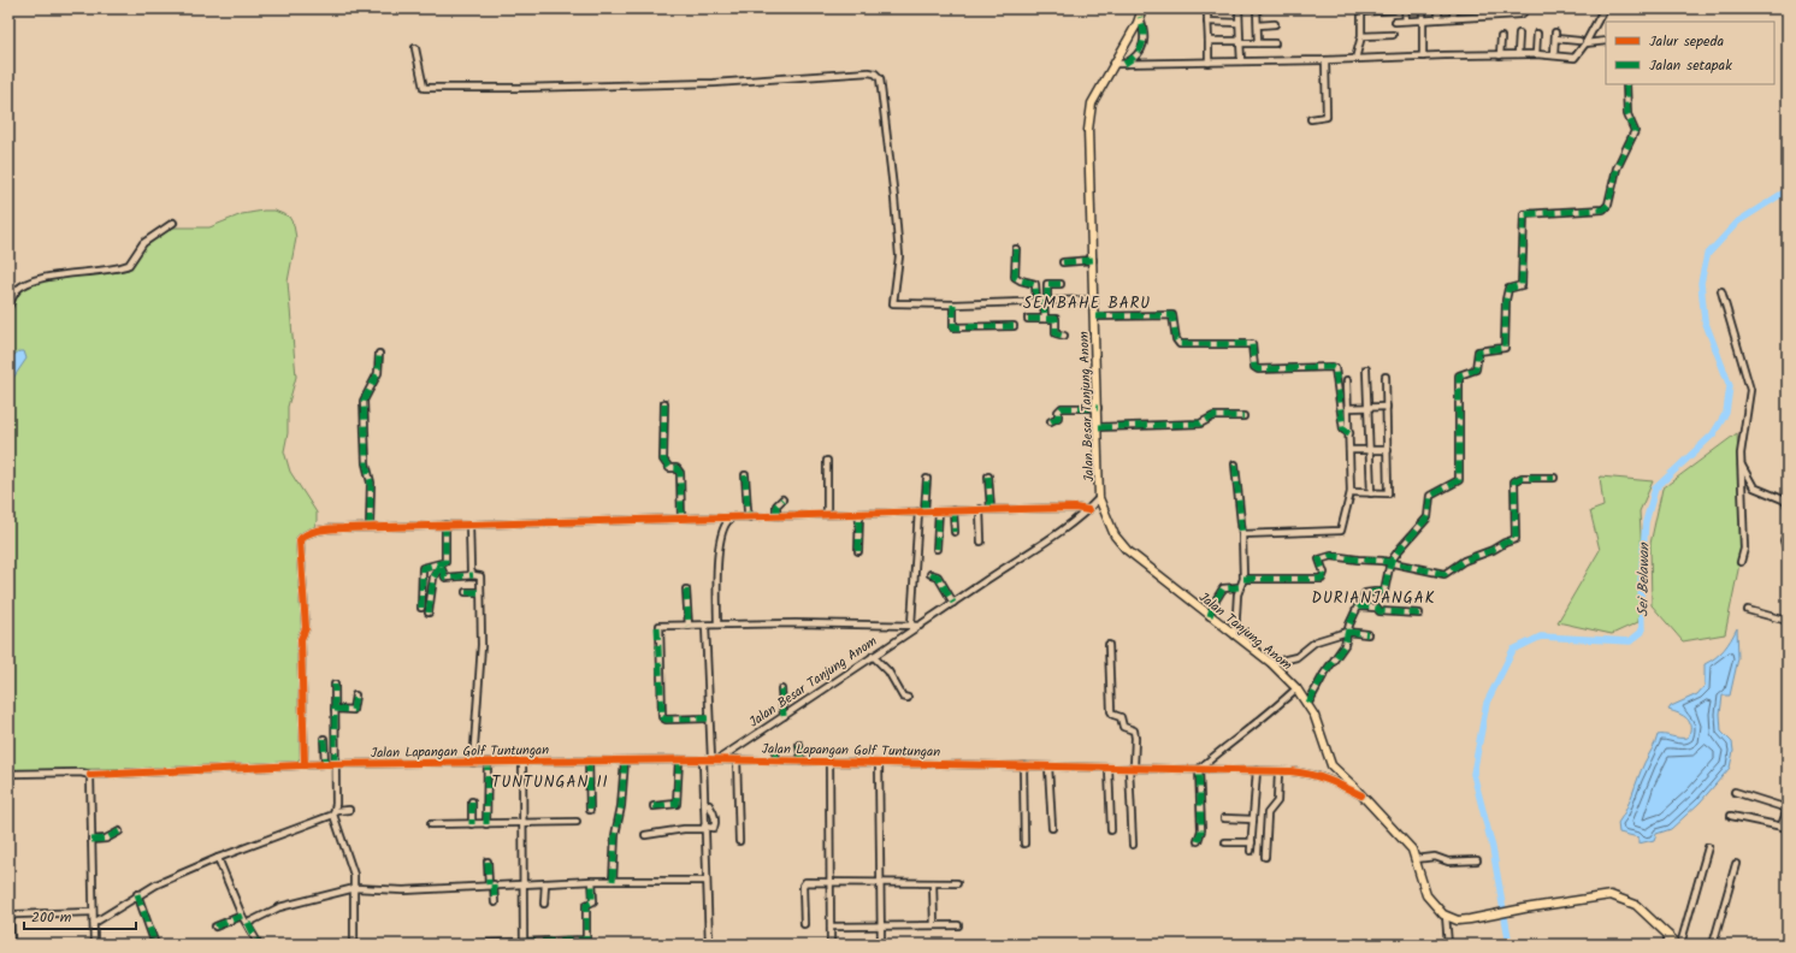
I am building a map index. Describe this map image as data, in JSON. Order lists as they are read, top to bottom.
{
  "streets": {
    "main road": ["Jalan Besar Tanjung Anom", "Jalan Tanjung Anom", "Jalan Lapangan Golf Tuntungan"]
  },
  "crossings": [
    ["Jalan Besar Tanjung Anom", "Jalan Tanjung Anom"],
    ["Jalan Besar Tanjung Anom", "Jalan Lapangan Golf Tuntungan"],
    ["Jalan Tanjung Anom", "Jalan Lapangan Golf Tuntungan"]
  ],
  "districts": ["SEMBAHE BARU", "DURIANJANGAK", "TUNTUNGAN II"],
  "water": ["Sei Belawan"],
  "legend": ["Jalur sepeda", "Jalan setapak"],
  "scale_bar": "200 m"
}
